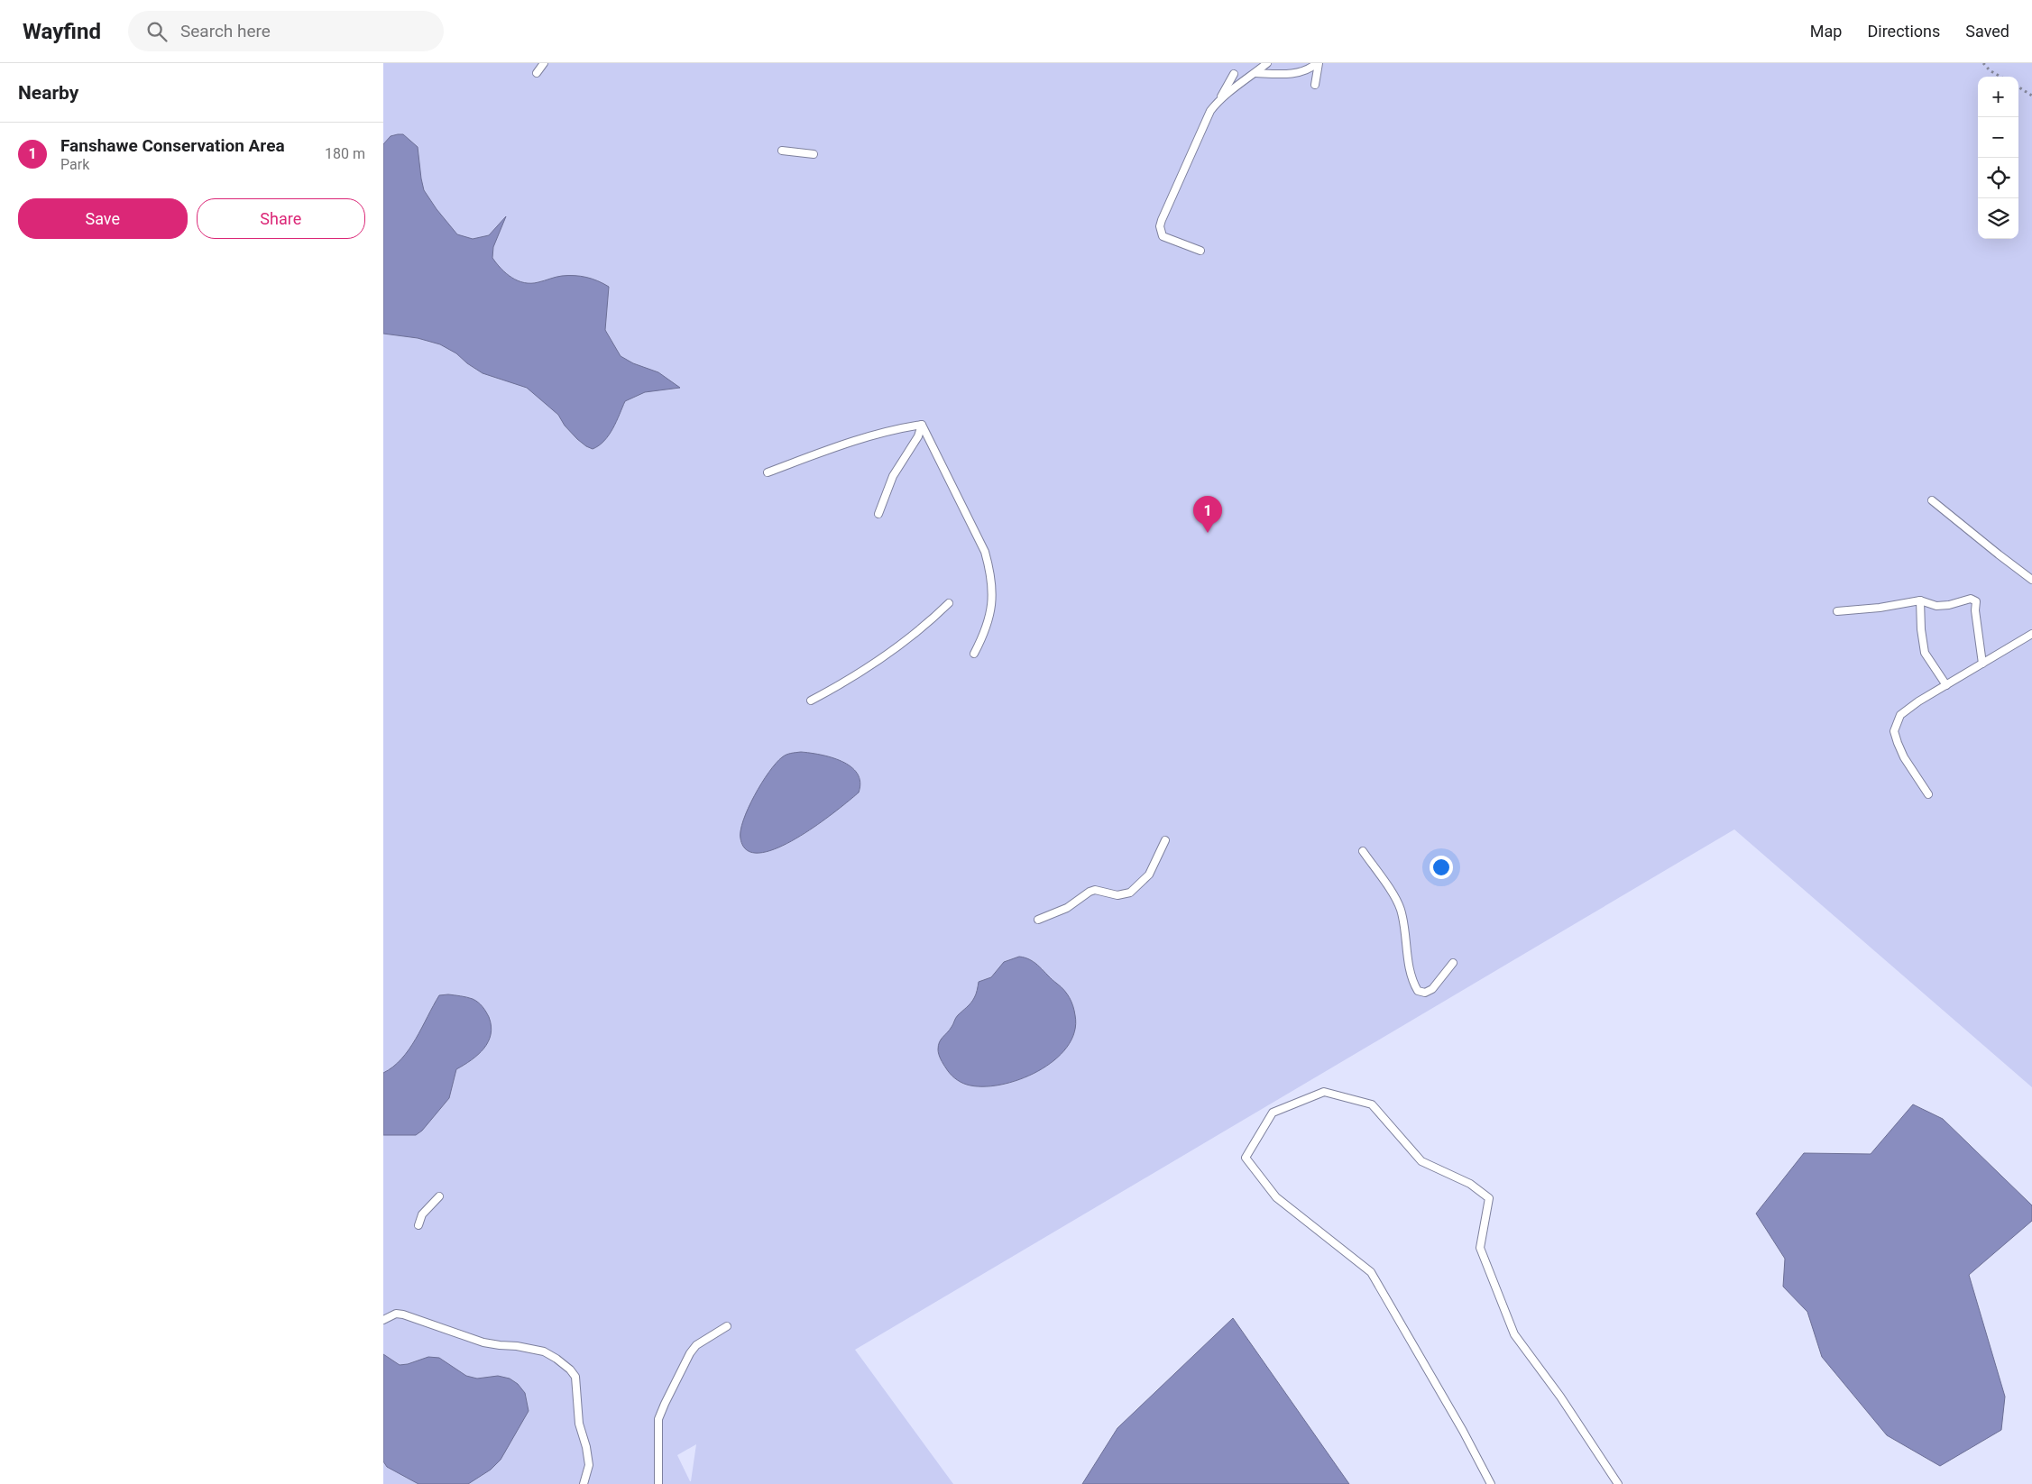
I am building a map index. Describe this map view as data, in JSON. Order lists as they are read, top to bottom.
{
  "page": {
    "header": "Wayfind",
    "search": "Search here",
    "nav": ["Map", "Directions", "Saved"],
    "heading": "Nearby",
    "map_buttons": ["+", "−"],
    "list": [
      {
        "mark": "1",
        "name": "Fanshawe Conservation Area",
        "note": "Park",
        "value": "180 m"
      }
    ],
    "buttons": ["Save", "Share"],
    "pins": "1"
  }
}
